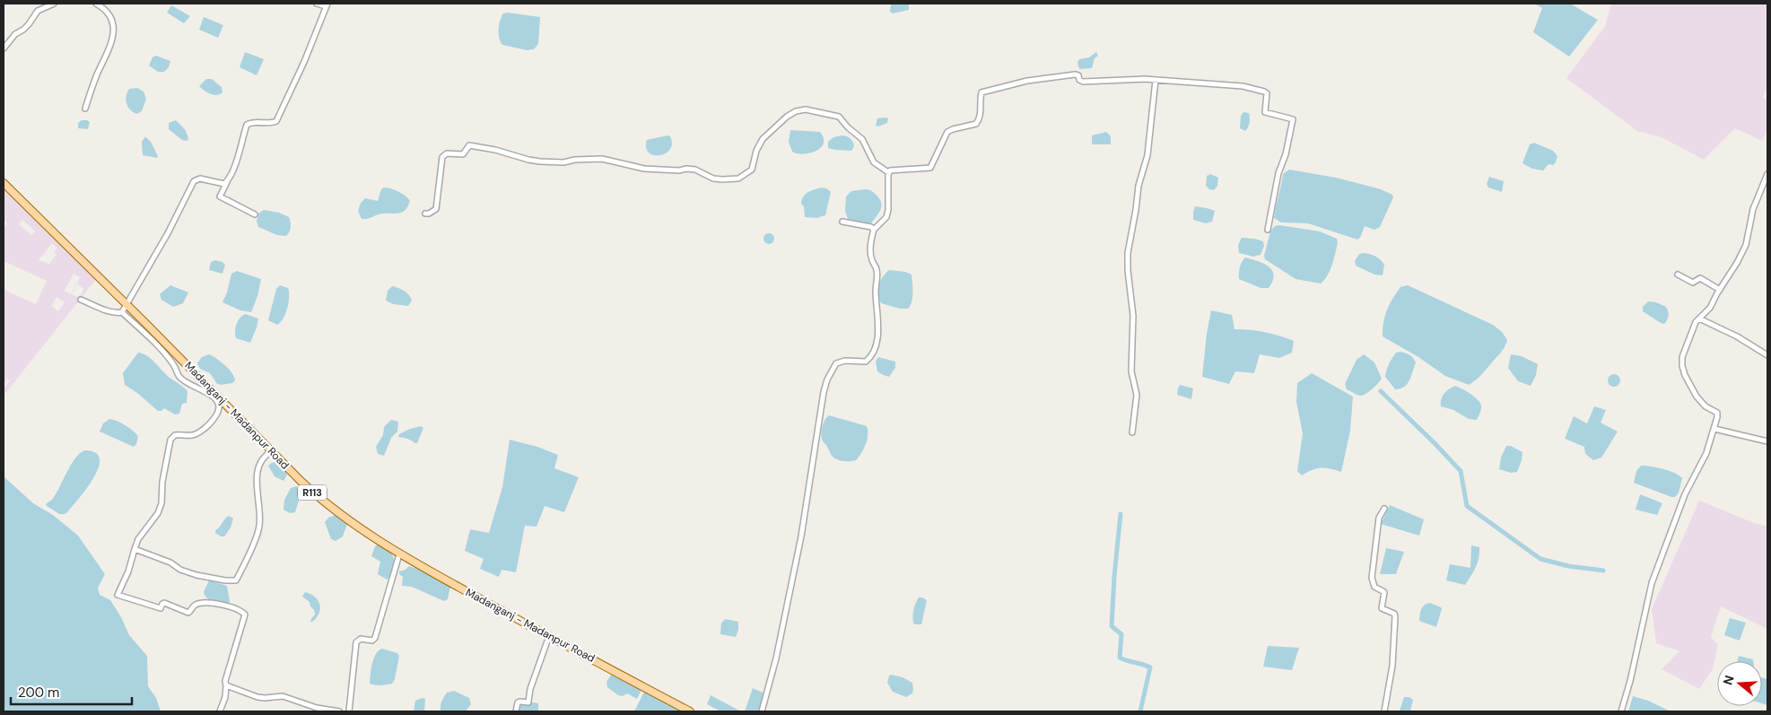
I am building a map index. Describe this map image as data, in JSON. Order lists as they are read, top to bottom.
{
  "streets": {
    "main road": ["Madanganj - Madanpur Road", "R113"]
  },
  "scale_bar": "200 m",
  "north": "left"
}
